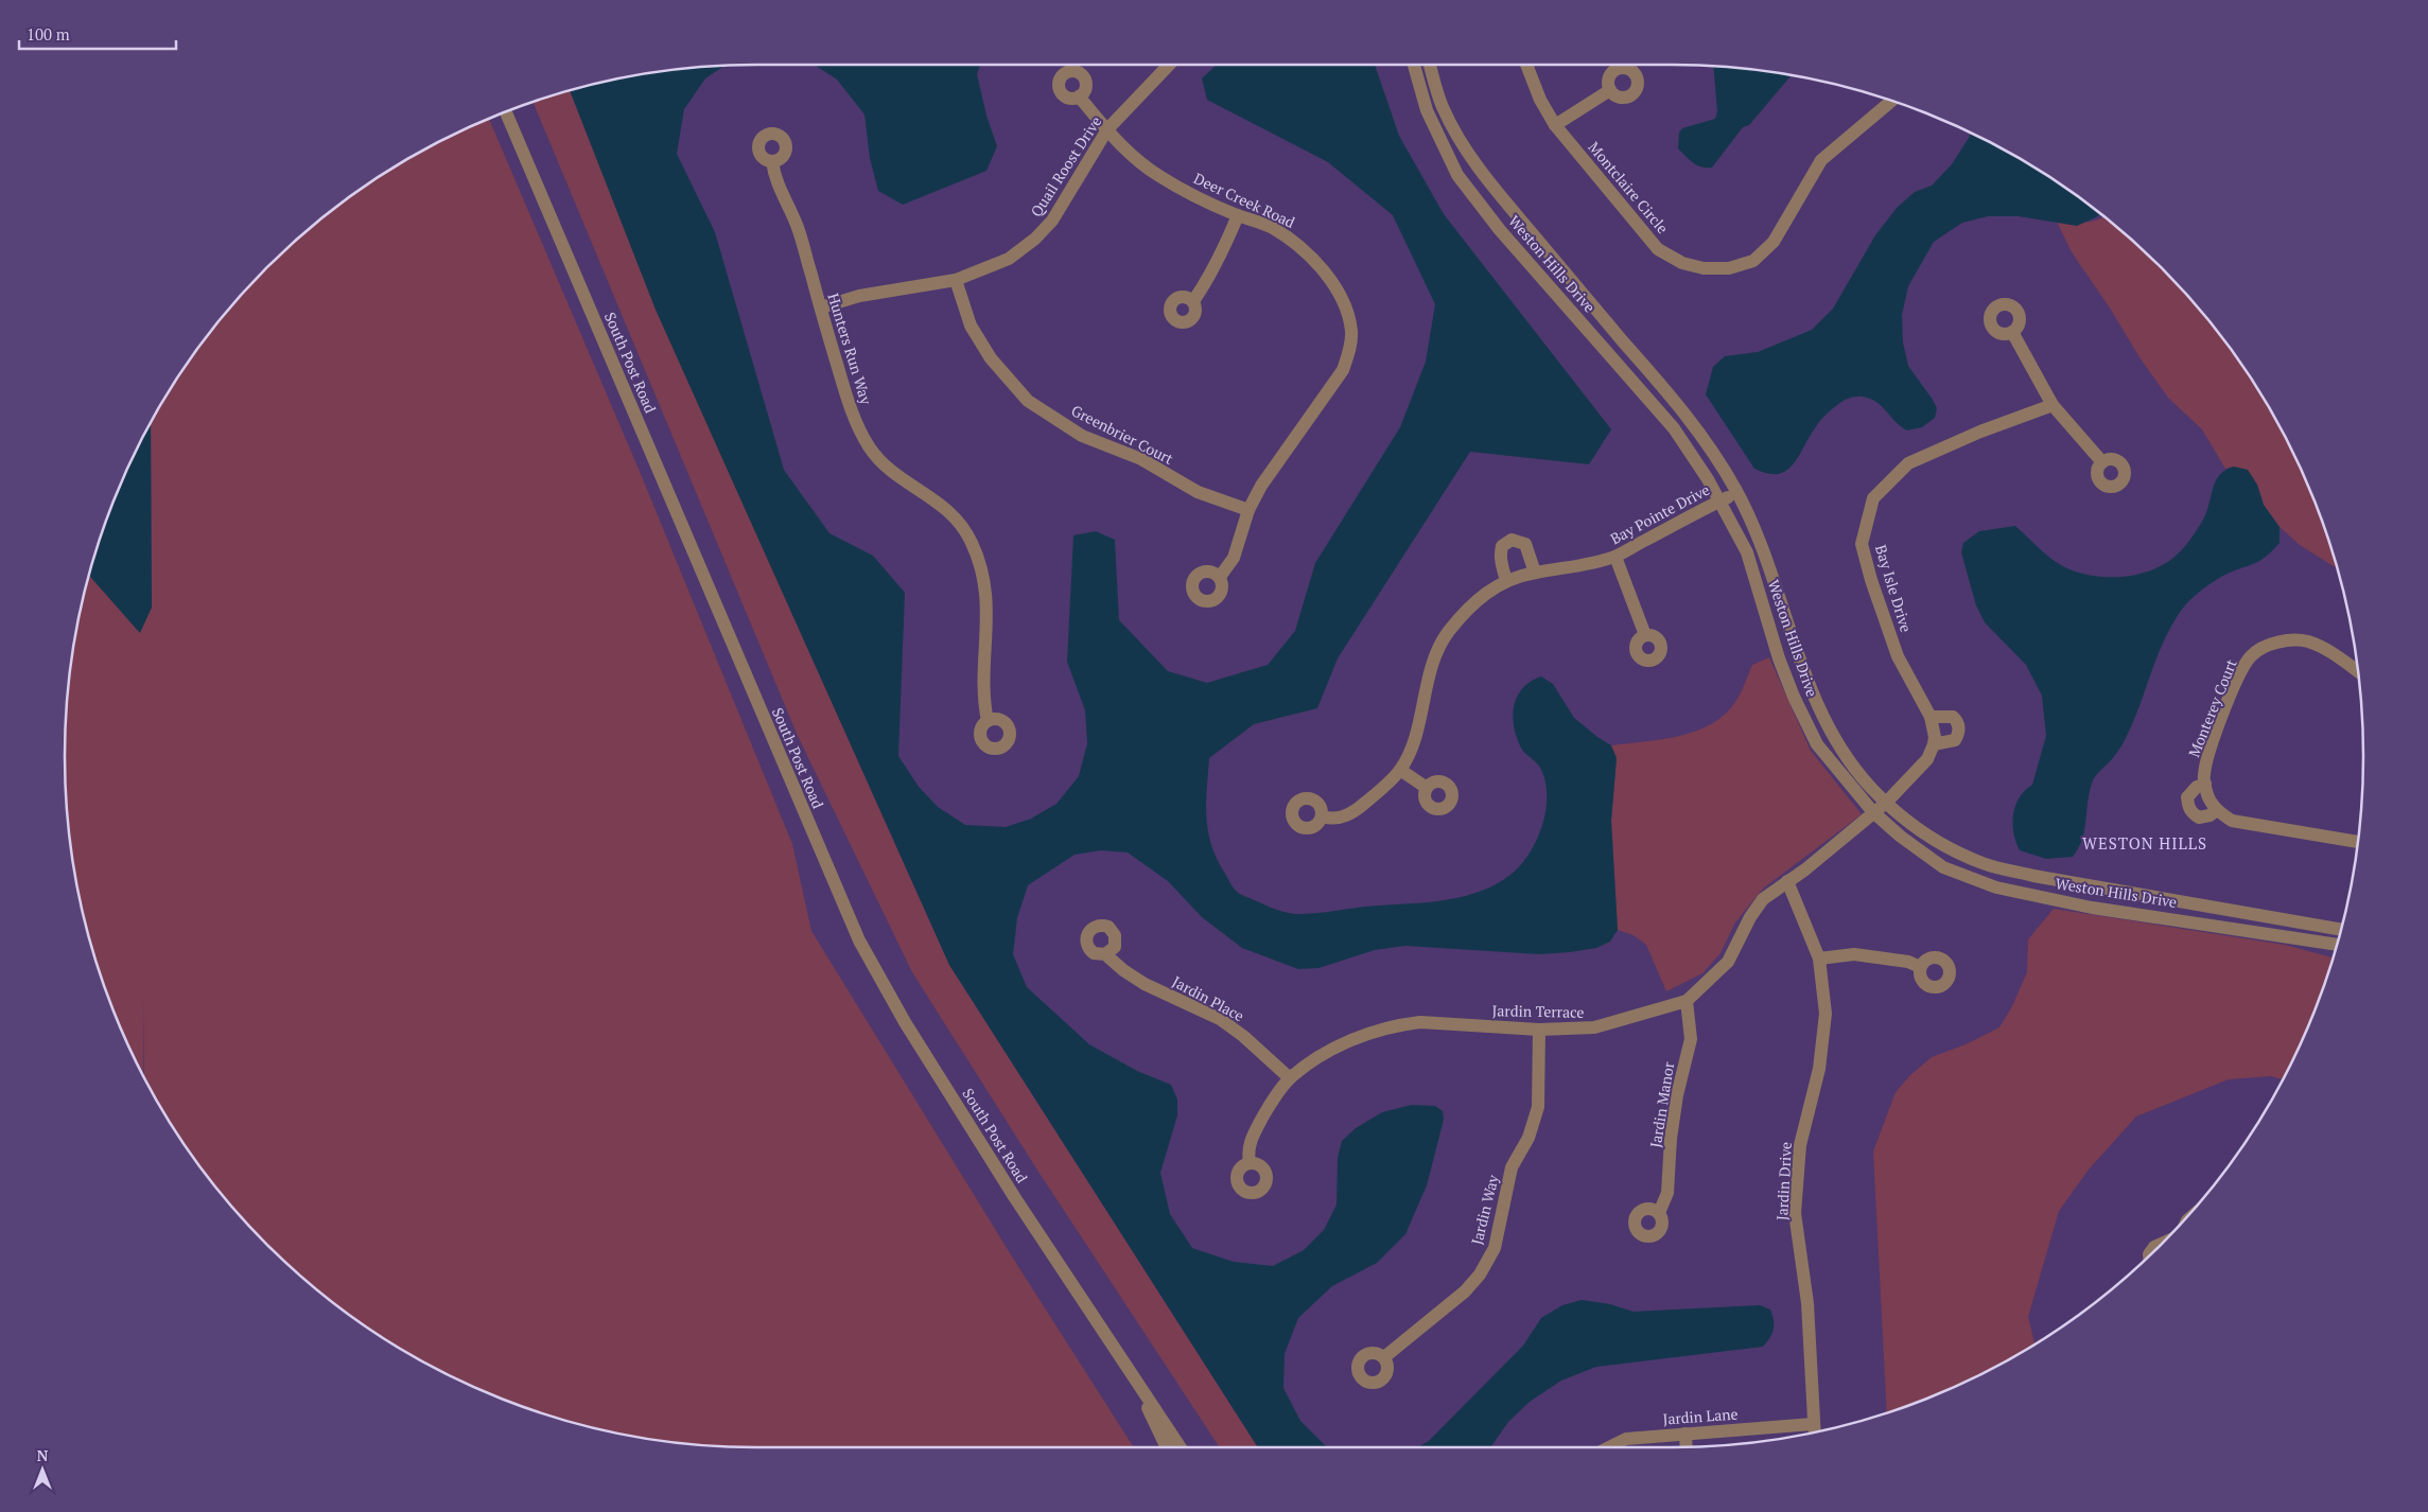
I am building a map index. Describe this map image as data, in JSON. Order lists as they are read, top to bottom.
{
  "streets": {
    "street": [
      "Quail Roost Drive",
      "Montclaire Circle",
      "Deer Creek Road",
      "Weston Hills Drive",
      "Hunters Run Way",
      "South Post Road",
      "Greenbrier Court",
      "Bay Pointe Drive",
      "Bay Isle Drive",
      "Monterey Court",
      "Jardin Place",
      "Jardin Terrace",
      "Jardin Manor",
      "Jardin Drive",
      "Jardin Way",
      "Jardin Lane"
    ]
  },
  "crossings": [
    ["Quail Roost Drive", "Deer Creek Road"],
    ["Quail Roost Drive", "Hunters Run Way"],
    ["Quail Roost Drive", "Greenbrier Court"],
    ["Deer Creek Road", "Greenbrier Court"],
    ["Weston Hills Drive", "Bay Pointe Drive"],
    ["Weston Hills Drive", "Jardin Terrace"],
    ["Jardin Place", "Jardin Terrace"],
    ["Jardin Terrace", "Jardin Manor"],
    ["Jardin Terrace", "Jardin Drive"],
    ["Jardin Terrace", "Jardin Way"],
    ["Jardin Drive", "Jardin Lane"]
  ],
  "districts": ["WESTON HILLS"],
  "scale_bar": "100 m",
  "north": "top"
}
